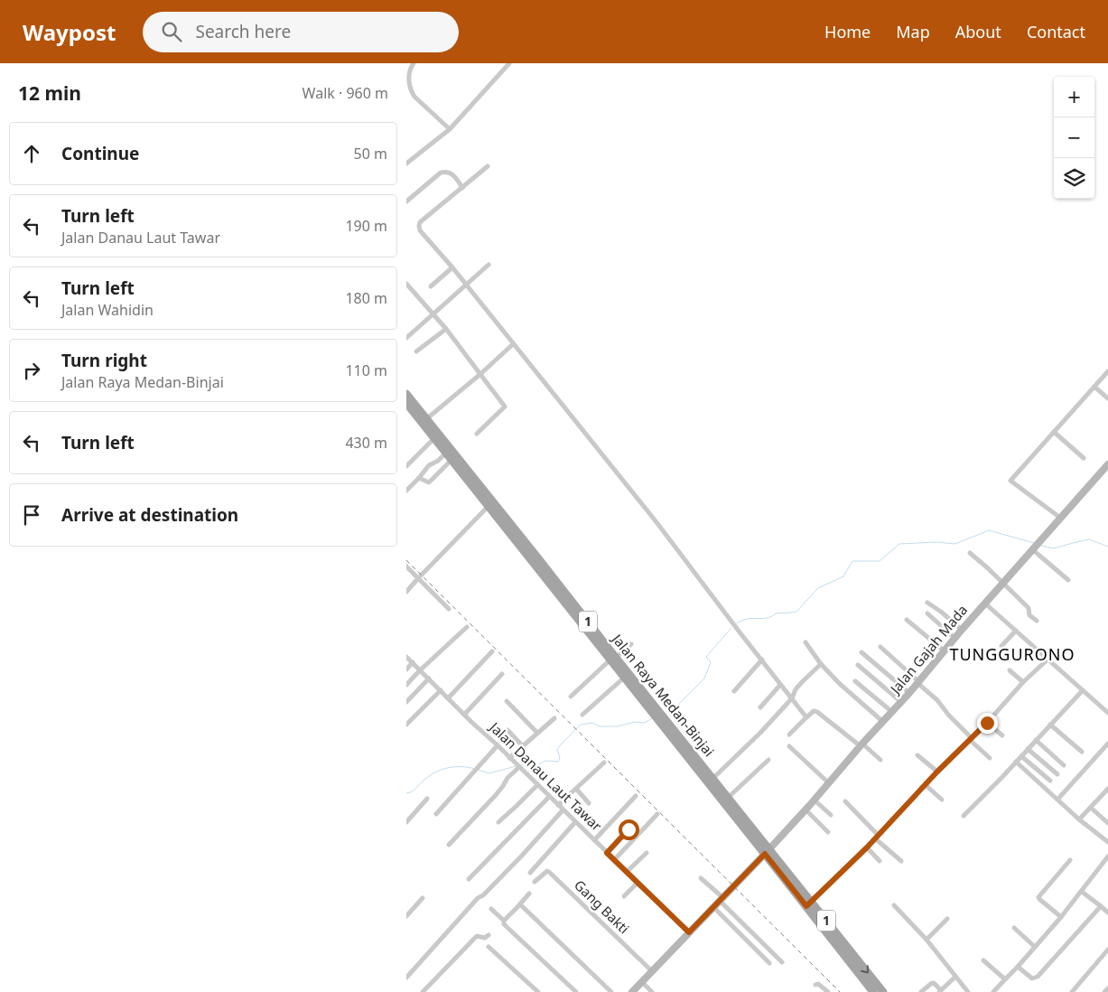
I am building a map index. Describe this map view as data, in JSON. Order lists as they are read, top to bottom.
{
  "streets": {
    "main road": ["1", "Jalan Raya Medan-Binjai"],
    "street": ["Jalan Gajah Mada", "Jalan Danau Laut Tawar", "Gang Bakti"]
  },
  "crossings": [
    ["Jalan Gajah Mada", "Jalan Raya Medan-Binjai"],
    ["Jalan Gajah Mada", "Jalan Danau Laut Tawar"],
    ["Jalan Gajah Mada", "Gang Bakti"]
  ],
  "districts": ["TUNGGURONO"],
  "page": {
    "header": "Waypost",
    "search": "Search here",
    "nav": [
      "Home",
      "Map",
      "About",
      "Contact"
    ],
    "heading": ["12 min", "Walk · 960 m"],
    "map_buttons": ["+", "−"],
    "list": [
      ["Continue", "50 m"],
      ["Turn left", "Jalan Danau Laut Tawar", "190 m"],
      ["Turn left", "Jalan Wahidin", "180 m"],
      ["Turn right", "Jalan Raya Medan-Binjai", "110 m"],
      ["Turn left", "430 m"],
      "Arrive at destination"
    ]
  }
}
